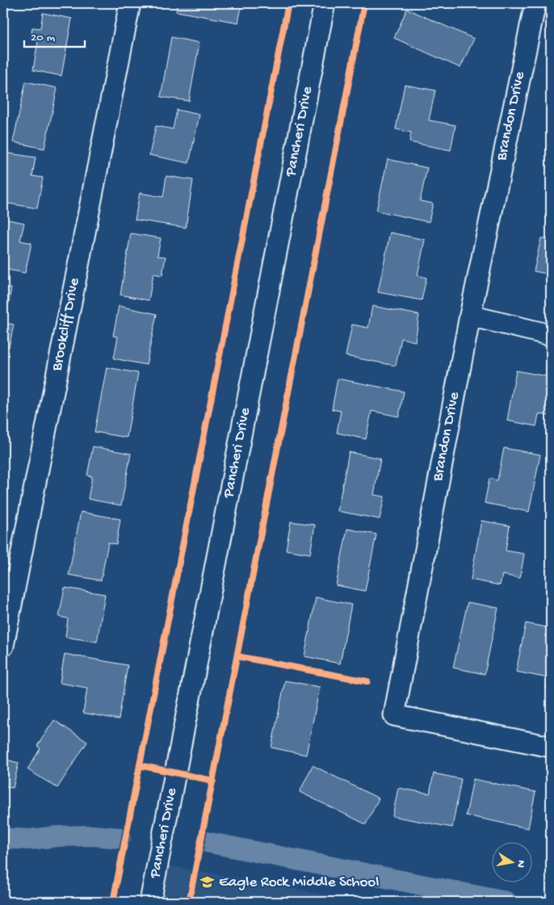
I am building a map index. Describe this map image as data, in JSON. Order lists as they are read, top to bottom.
{
  "streets": {
    "street": ["Brandon Drive", "Pancheri Drive", "Brookcliff Drive"]
  },
  "places": {
    "school or university": ["Eagle Rock Middle School"]
  },
  "scale_bar": "20 m",
  "north": "right"
}
